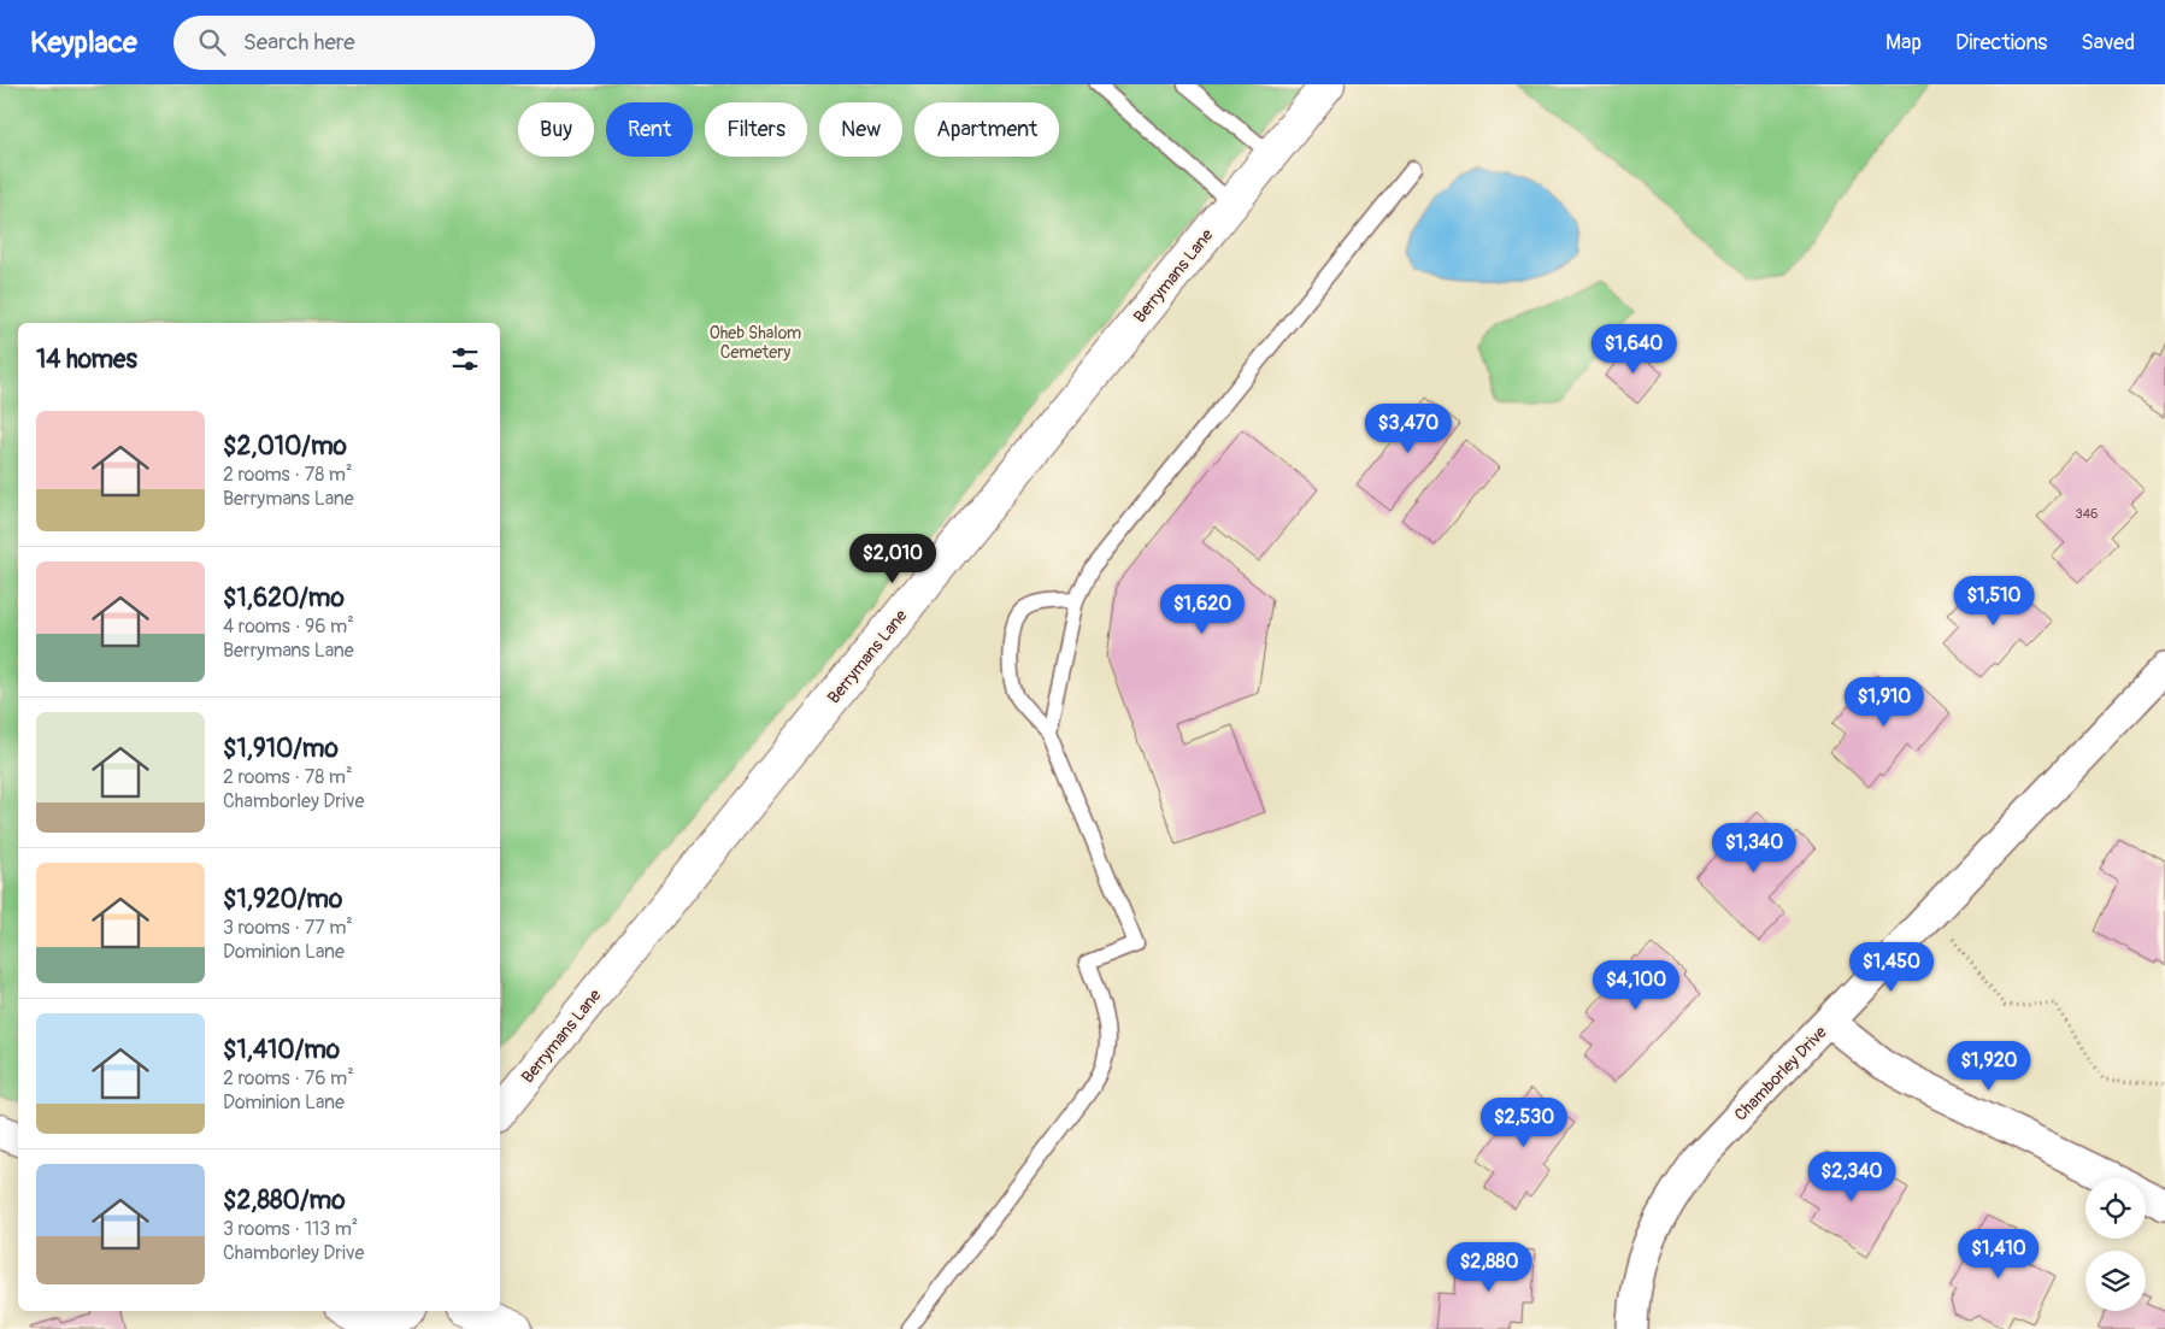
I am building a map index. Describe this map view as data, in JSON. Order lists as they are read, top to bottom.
{
  "streets": {
    "street": ["Berrymans Lane", "Chamborley Drive"]
  },
  "parks": ["Oheb Shalom Cemetery"],
  "house_numbers": ["346"],
  "page": {
    "header": "Keyplace",
    "search": "Search here",
    "nav": ["Map", "Directions", "Saved"],
    "chip": [
      "Buy",
      "Rent",
      "Filters",
      "New",
      "Apartment"
    ],
    "heading": "14 homes",
    "price": [
      "$1,640",
      "$3,470",
      "$2,010",
      "$1,510",
      "$1,620",
      "$1,910",
      "$1,340",
      "$1,450",
      "$4,100",
      "$1,920",
      "$2,530",
      "$2,340",
      "$1,410",
      "$2,880"
    ],
    "list": [
      {
        "name": "$2,010/mo",
        "note": "2 rooms · 78 m² · Berrymans Lane"
      },
      {
        "name": "$1,620/mo",
        "note": "4 rooms · 96 m² · Berrymans Lane"
      },
      {
        "name": "$1,910/mo",
        "note": "2 rooms · 78 m² · Chamborley Drive"
      },
      {
        "name": "$1,920/mo",
        "note": "3 rooms · 77 m² · Dominion Lane"
      },
      {
        "name": "$1,410/mo",
        "note": "2 rooms · 76 m² · Dominion Lane"
      },
      {
        "name": "$2,880/mo",
        "note": "3 rooms · 113 m² · Chamborley Drive"
      }
    ]
  }
}
